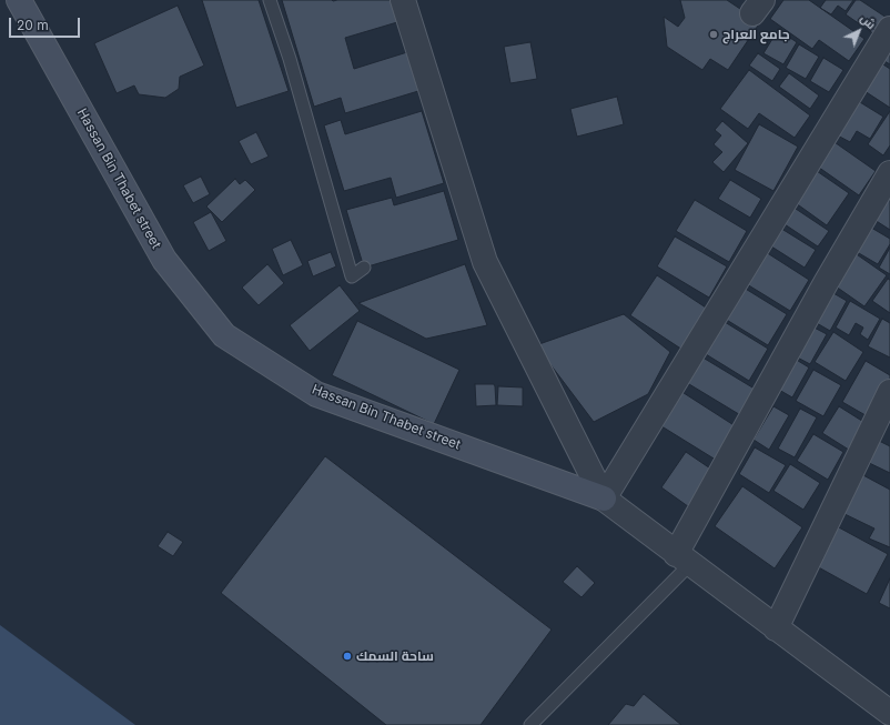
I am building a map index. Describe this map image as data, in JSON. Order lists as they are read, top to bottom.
{
  "streets": {
    "street": ["Hassan Bin Thabet street"]
  },
  "places": ["جامع العراج", "ساحة السمك"],
  "scale_bar": "20 m",
  "north": "top right"
}
